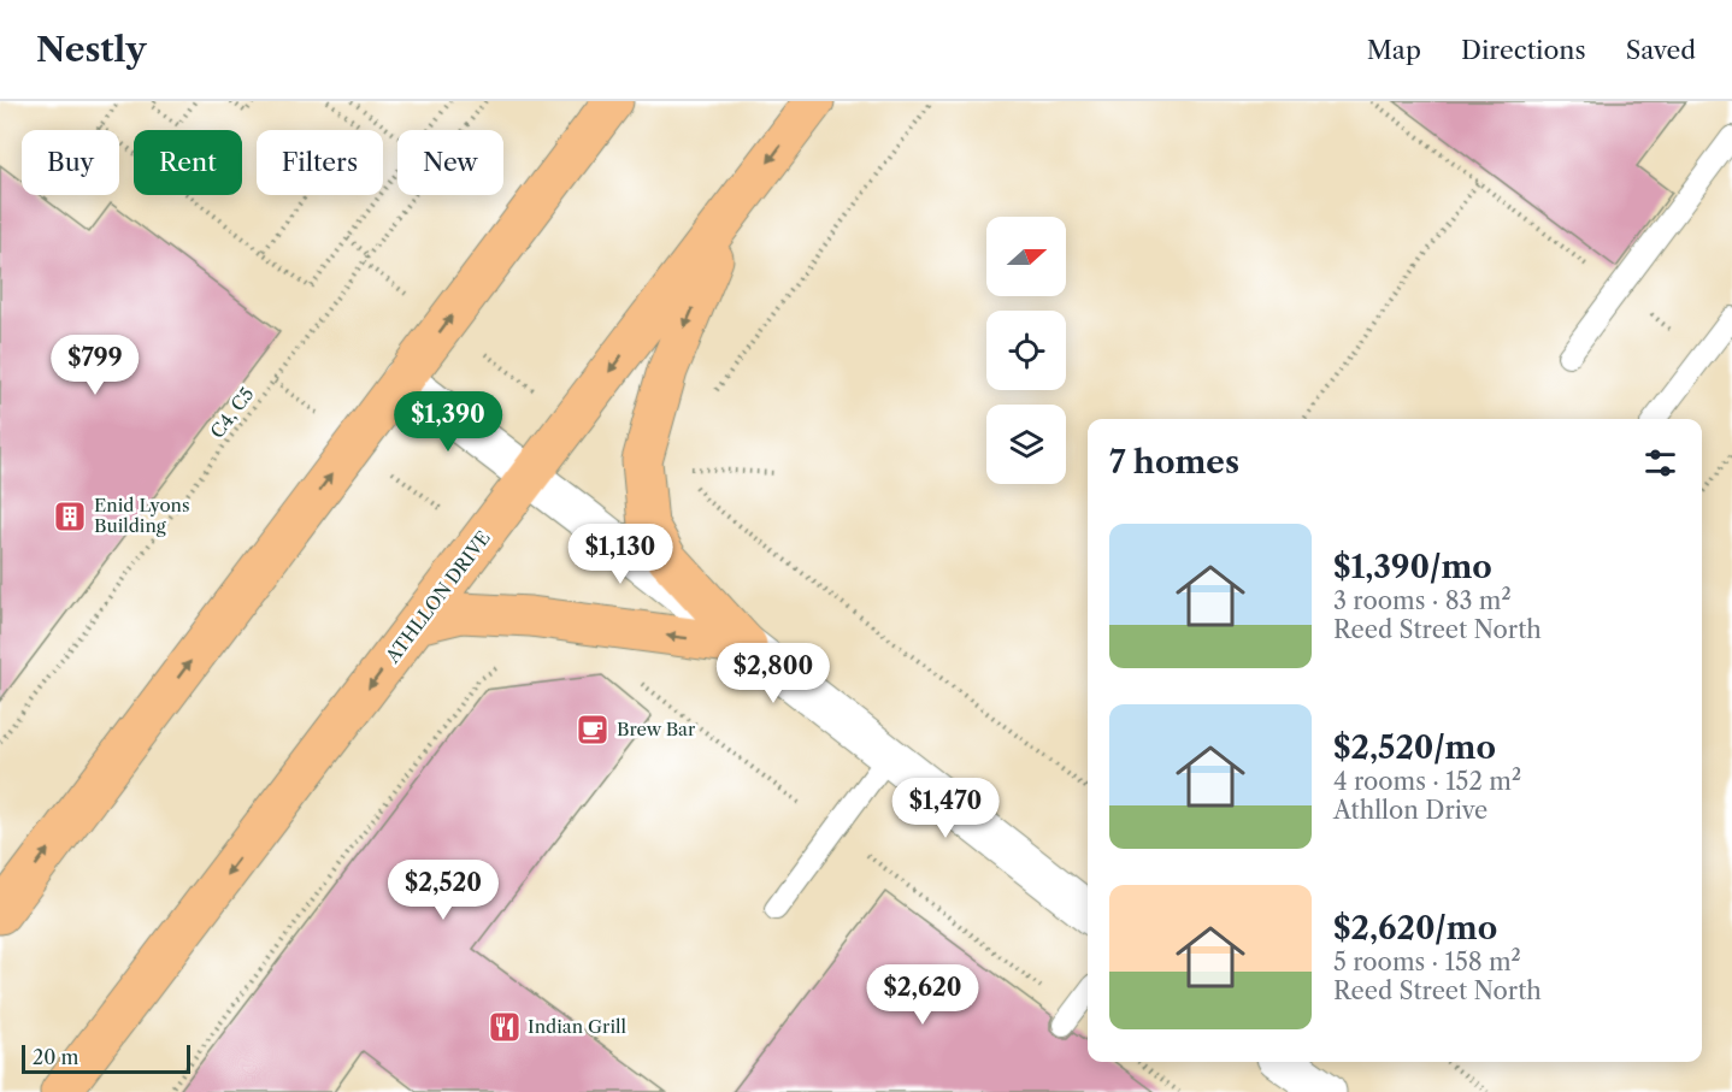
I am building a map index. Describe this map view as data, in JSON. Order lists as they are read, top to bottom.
{
  "streets": {
    "main road": ["ATHLLON DRIVE"],
    "path": ["C4, C5"]
  },
  "places": {
    "building": ["Enid Lyons Building"],
    "cafe": ["Brew Bar"],
    "restaurant": ["Indian Grill"]
  },
  "scale_bar": "20 m",
  "north": "right",
  "page": {
    "header": "Nestly",
    "nav": ["Map", "Directions", "Saved"],
    "chip": [
      "Buy",
      "Rent",
      "Filters",
      "New"
    ],
    "price": [
      "$799",
      "$1,390",
      "$1,130",
      "$2,800",
      "$1,470",
      "$2,520",
      "$2,620"
    ],
    "heading": "7 homes",
    "list": [
      {
        "name": "$1,390/mo",
        "note": "3 rooms · 83 m² · Reed Street North"
      },
      {
        "name": "$2,520/mo",
        "note": "4 rooms · 152 m² · Athllon Drive"
      },
      {
        "name": "$2,620/mo",
        "note": "5 rooms · 158 m² · Reed Street North"
      }
    ],
    "scale": "20 m"
  }
}
